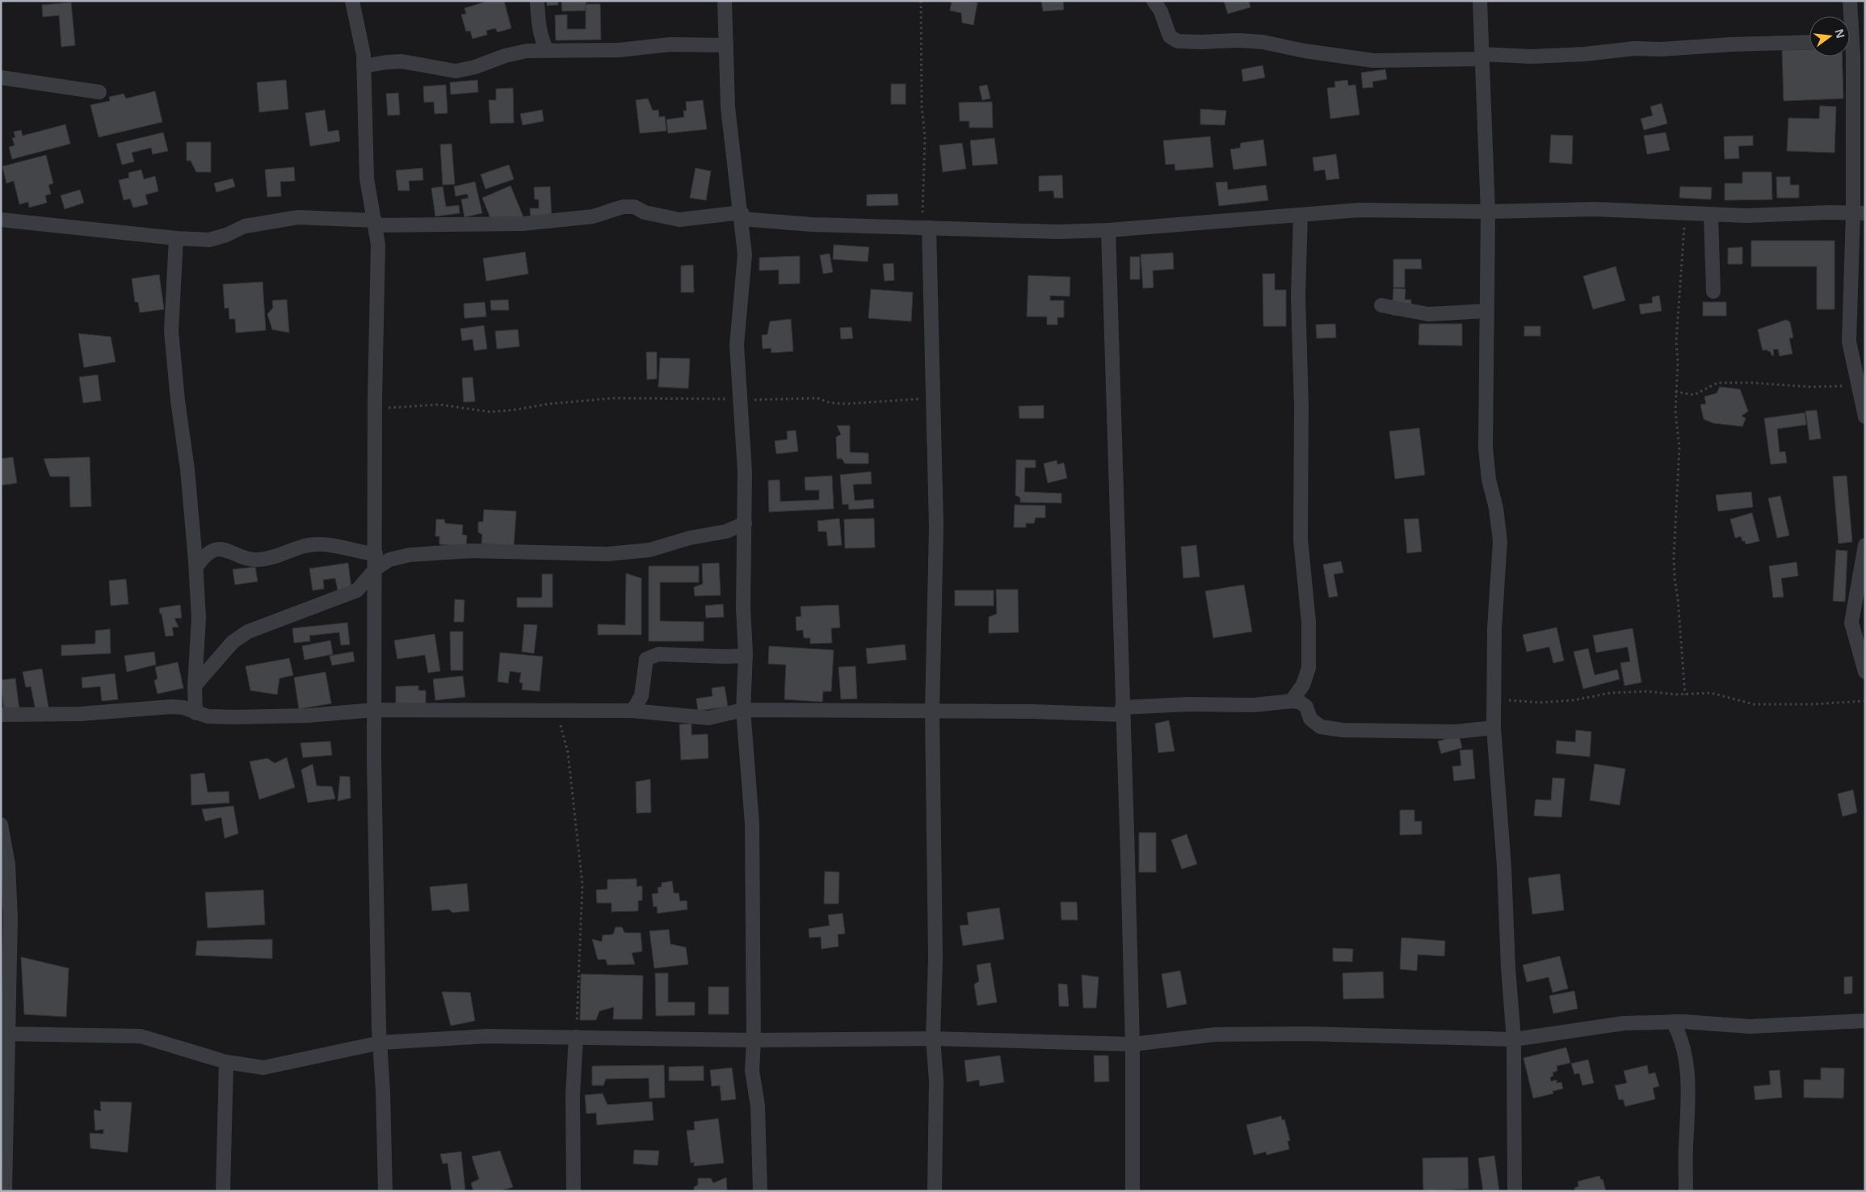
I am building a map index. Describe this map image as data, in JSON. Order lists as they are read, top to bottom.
{
  "north": "right"
}
